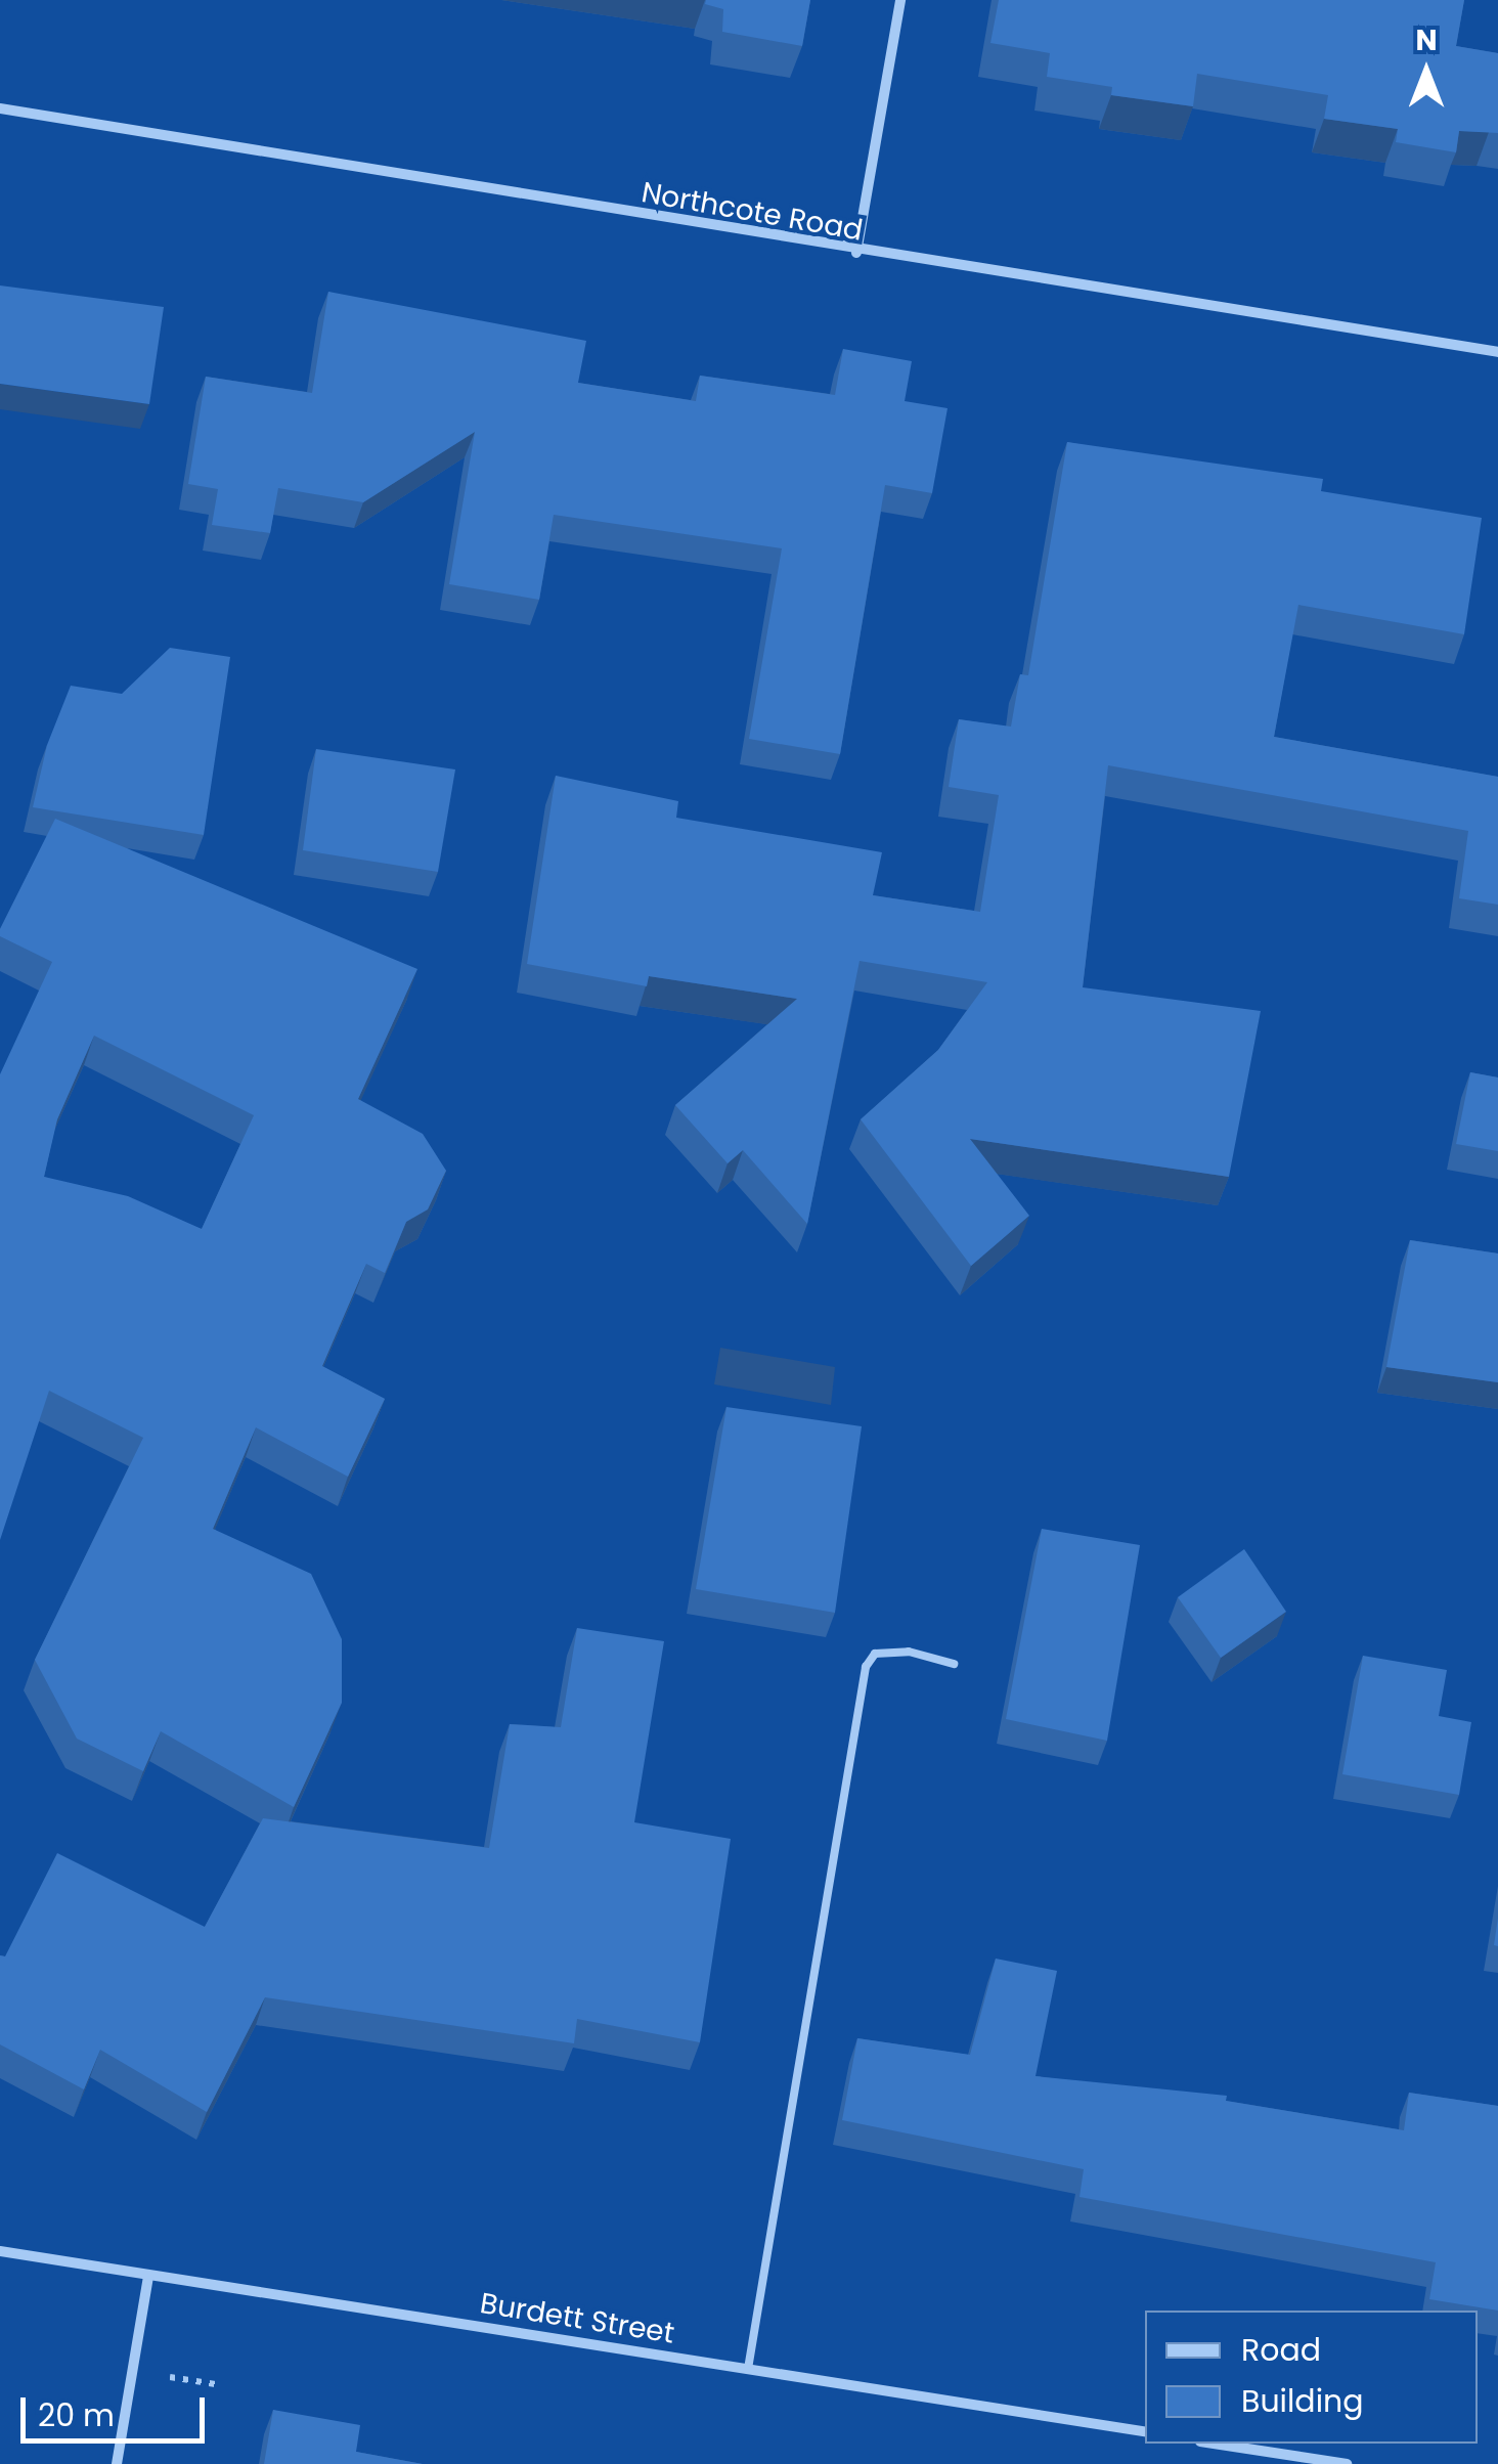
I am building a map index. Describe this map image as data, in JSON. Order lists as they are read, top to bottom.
{
  "streets": {
    "street": ["Northcote Road", "Burdett Street"]
  },
  "legend": ["Road", "Building"],
  "scale_bar": "20 m",
  "north": "top"
}
